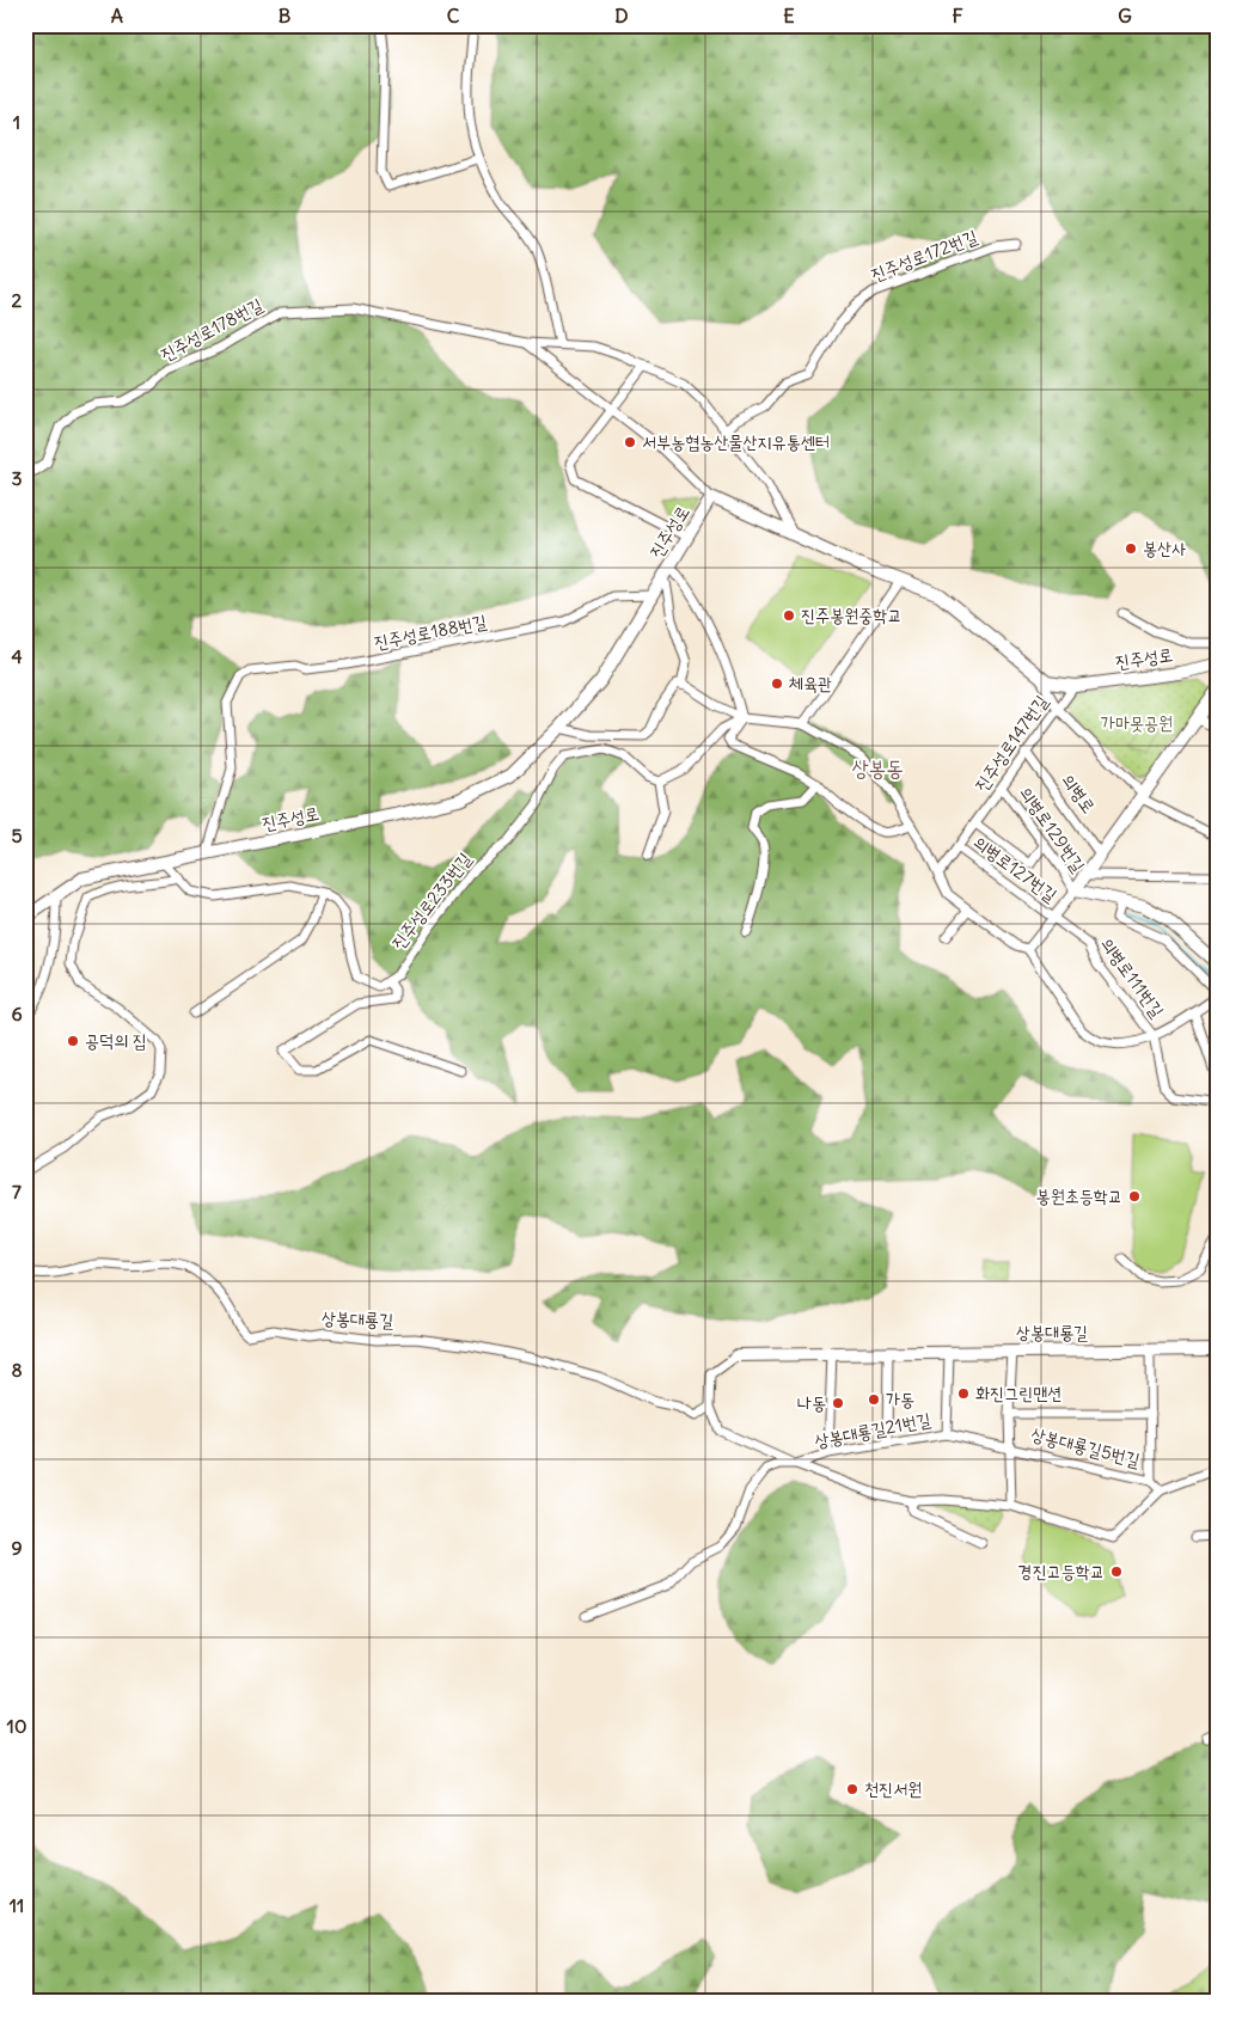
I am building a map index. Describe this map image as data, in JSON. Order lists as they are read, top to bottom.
{
  "streets": {
    "main road": ["진주성로", "상봉대룡길"],
    "street": [
      "진주성로172번길",
      "진주성로178번길",
      "진주성로188번길",
      "진주성로147번길",
      "의병로",
      "의병로129번길",
      "의병로127번길",
      "진주성로233번길",
      "의병로111번길",
      "상봉대룡길21번길",
      "상봉대룡길5번길"
    ]
  },
  "crossings": [
    ["진주성로172번길", "진주성로178번길"],
    ["진주성로178번길", "진주성로"],
    ["진주성로", "진주성로188번길"],
    ["진주성로", "진주성로147번길"],
    ["진주성로147번길", "의병로"],
    ["진주성로147번길", "의병로129번길"],
    ["진주성로147번길", "의병로127번길"],
    ["의병로127번길", "의병로111번길"],
    ["상봉대룡길", "상봉대룡길21번길"],
    ["상봉대룡길", "상봉대룡길5번길"],
    ["상봉대룡길21번길", "상봉대룡길5번길"]
  ],
  "districts": ["상봉동"],
  "parks": ["가마못공원"],
  "places": [
    "서부농협농산물산지유통센터",
    "봉산사",
    "진주봉원중학교",
    "체육관",
    "공덕의 집",
    "봉원초등학교",
    "화진그린맨션",
    "가동",
    "나동",
    "경진고등학교",
    "천진서원"
  ],
  "grid": {
    "columns": [
      "A",
      "B",
      "C",
      "D",
      "E",
      "F",
      "G"
    ],
    "rows": [
      "1",
      "2",
      "3",
      "4",
      "5",
      "6",
      "7",
      "8",
      "9",
      "10",
      "11"
    ]
  }
}
